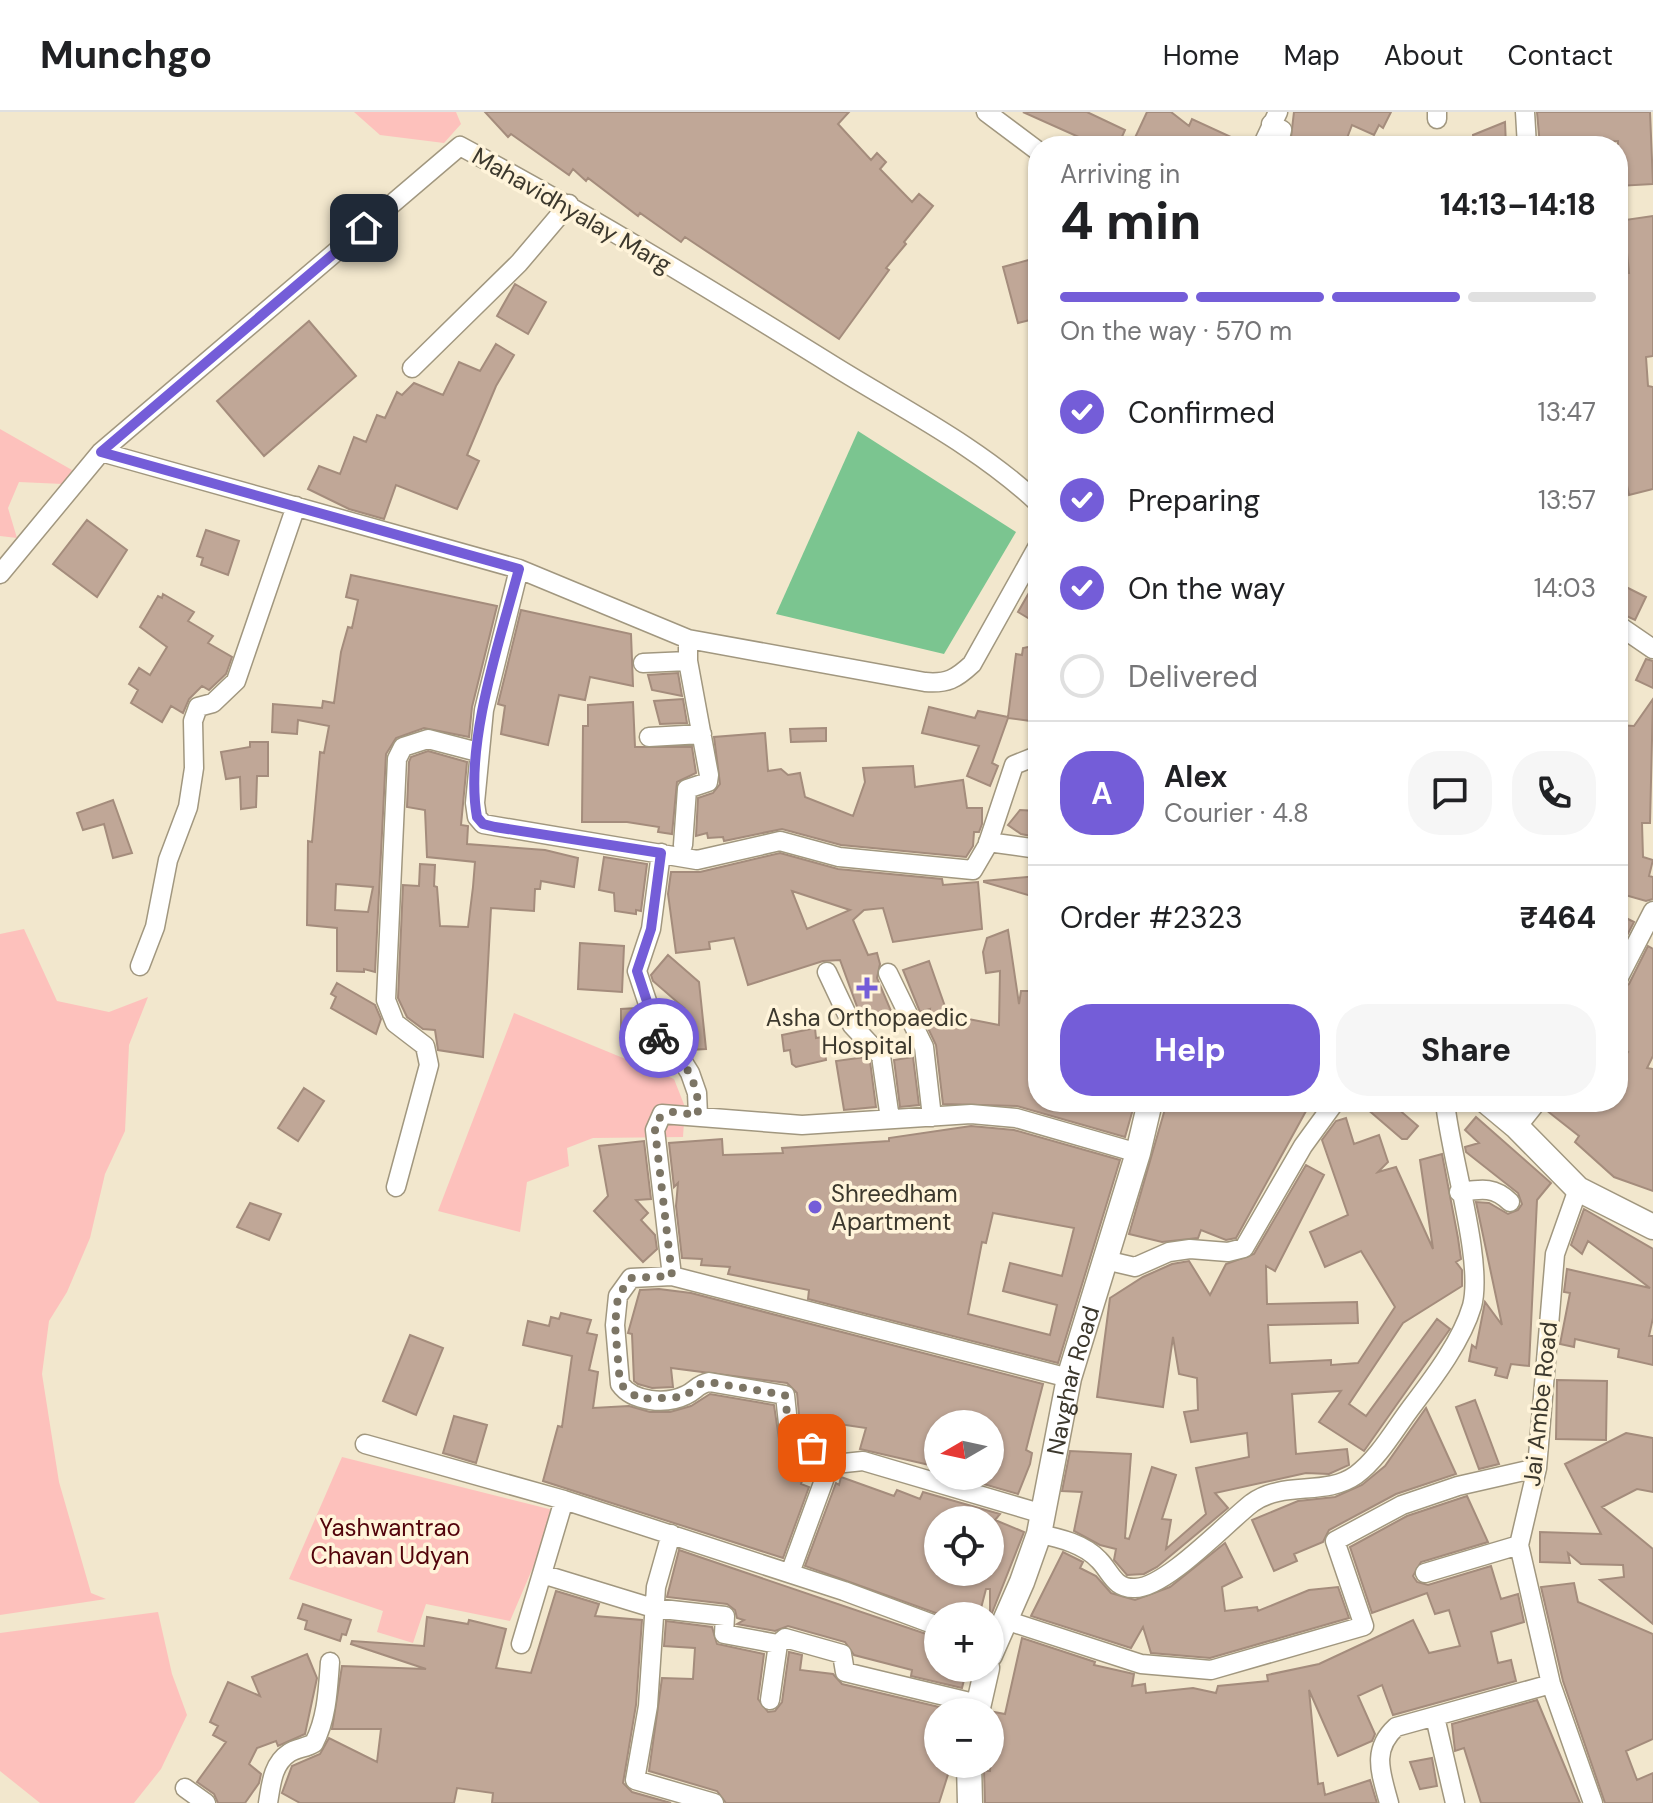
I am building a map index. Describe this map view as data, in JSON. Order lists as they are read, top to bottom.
{
  "streets": {
    "main road": ["Navghar Road"],
    "street": ["Mahavidhyalay Marg", "Jai Ambe Road"]
  },
  "parks": ["Yashwantrao Chavan Udyan"],
  "places": {
    "health": ["Asha Orthopaedic Hospital"],
    "other": ["Shreedham Apartment"]
  },
  "north": "left",
  "page": {
    "header": "Munchgo",
    "nav": [
      "Home",
      "Map",
      "About",
      "Contact"
    ],
    "heading": ["4 min", "Arriving in", "14:13–14:18"],
    "panel": [
      "Alex",
      "Courier · 4.8",
      "Order #2323",
      "₹464"
    ],
    "bar": "On the way · 570 m",
    "list": [
      ["Confirmed", "13:47"],
      ["Preparing", "13:57"],
      ["On the way", "14:03"],
      "Delivered"
    ],
    "round": "A",
    "buttons": ["Help", "Share"],
    "map_buttons": ["+", "−"]
  }
}
